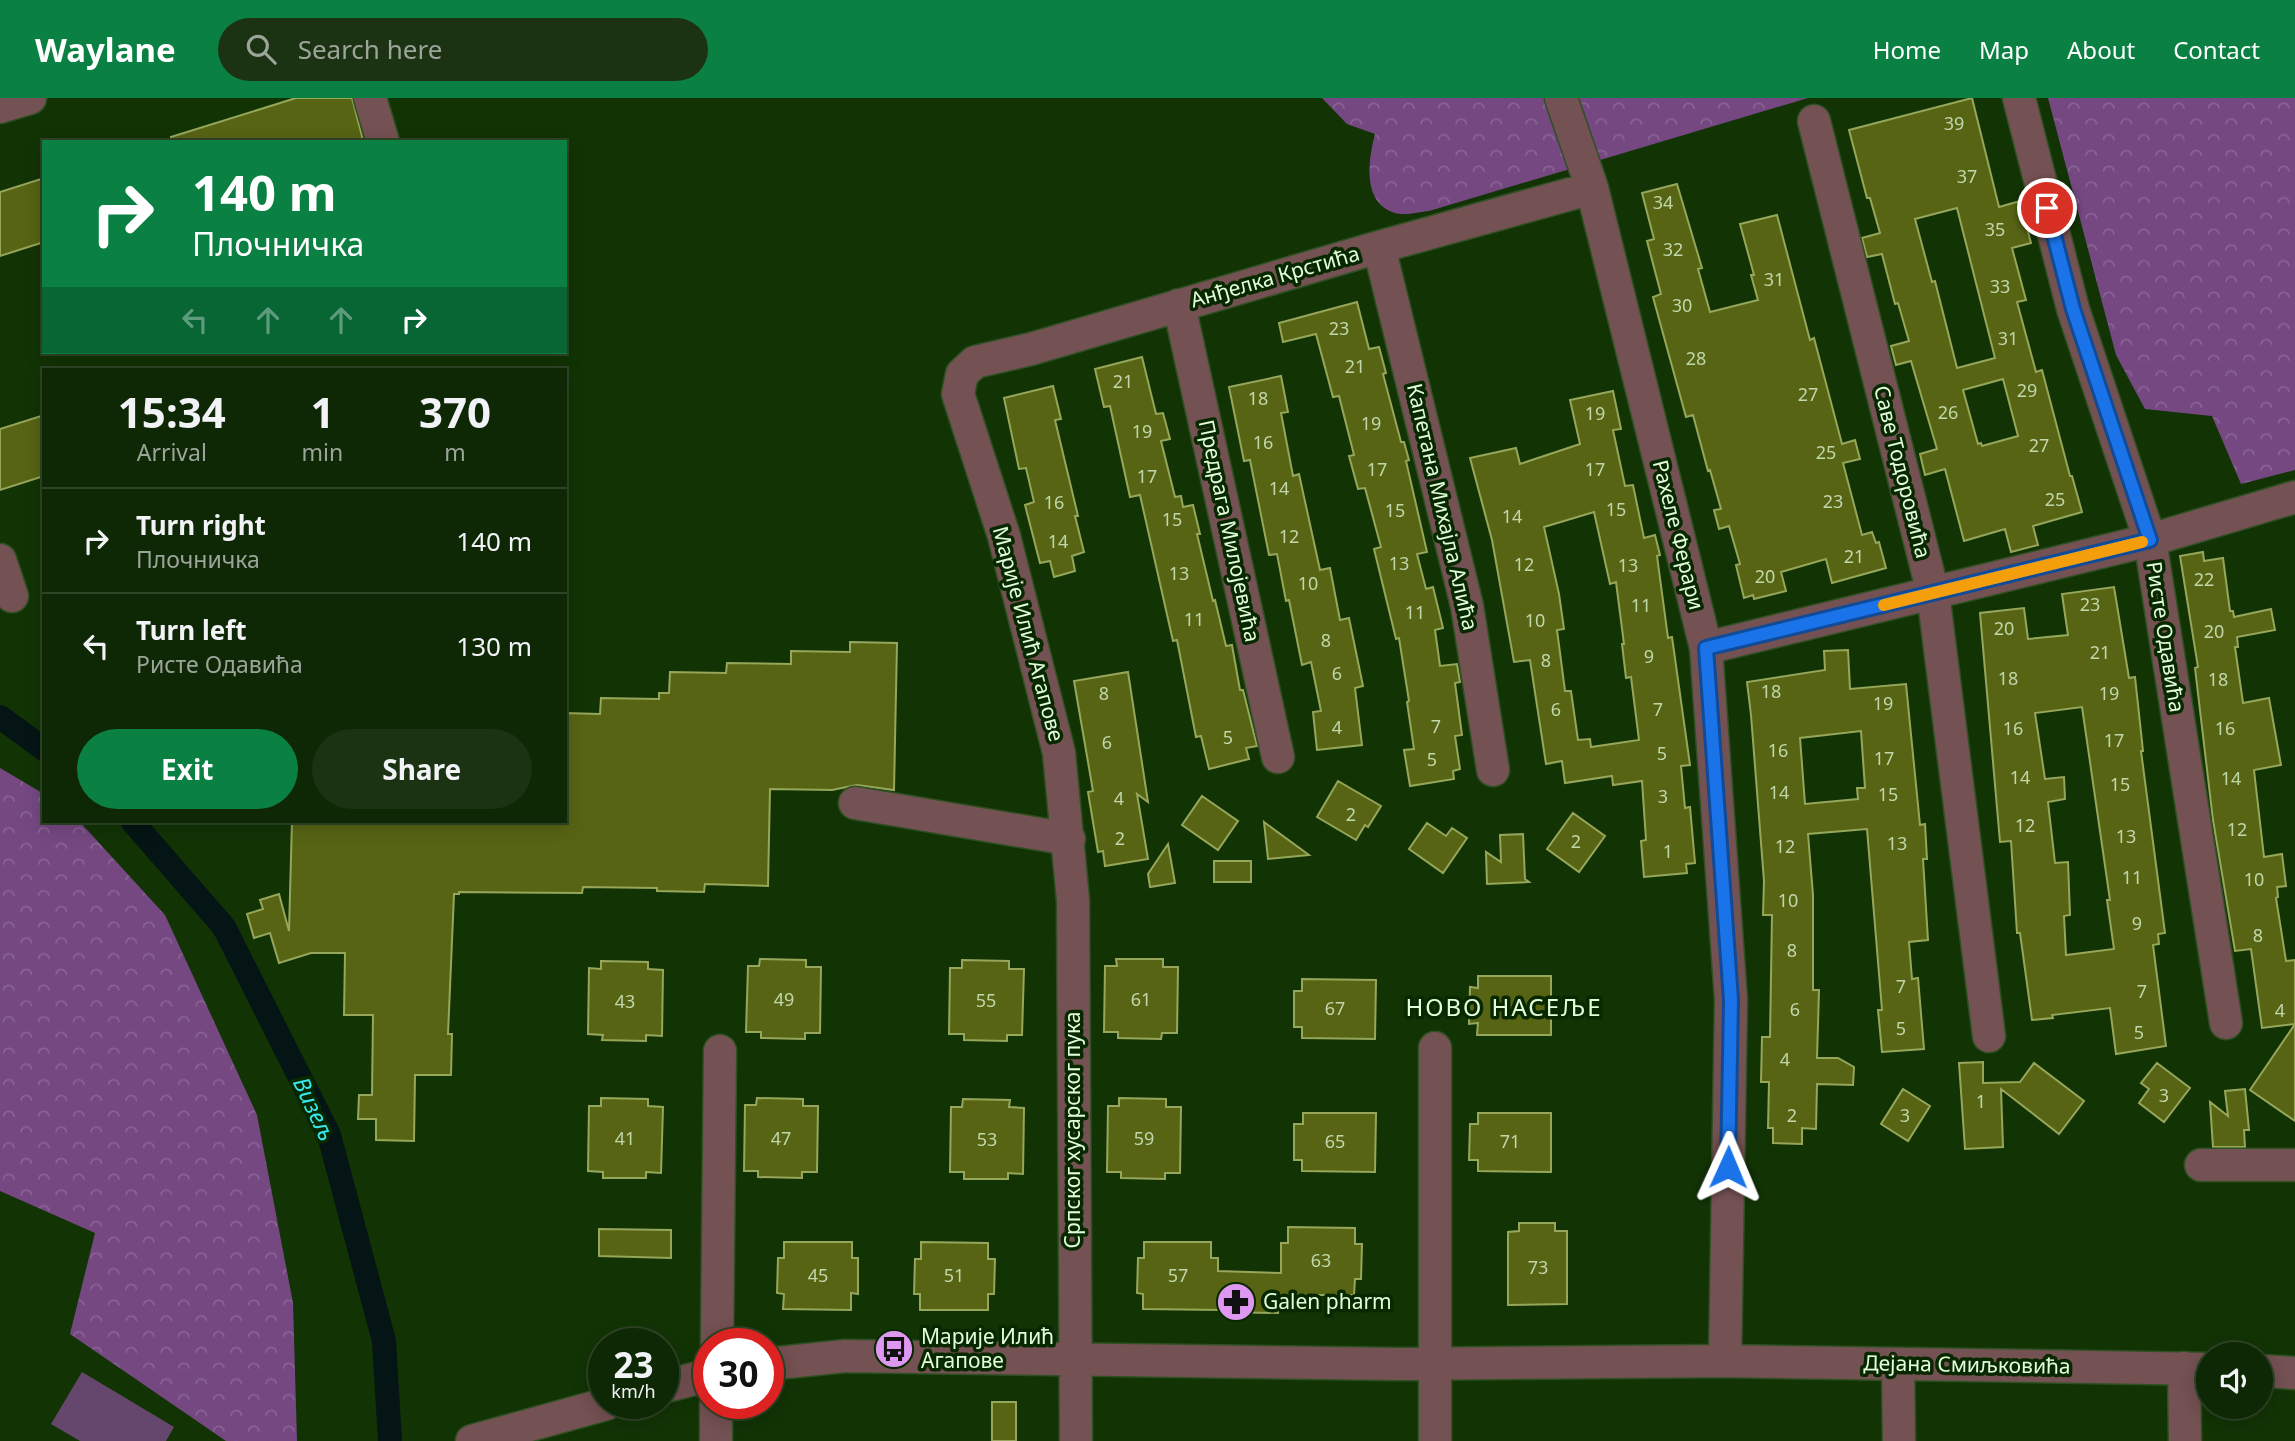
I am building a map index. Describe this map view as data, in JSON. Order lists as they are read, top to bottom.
{
  "streets": {
    "street": [
      "Анђелка Крстића",
      "Саве Тодоровића",
      "Капетана Михајла Алића",
      "Предрага Милојевића",
      "Рахеле Ферари",
      "Марије Илић Агапове",
      "Ристе Одавића",
      "Српског хусарског пука",
      "Дејана Смиљковића"
    ]
  },
  "crossings": [
    ["Анђелка Крстића", "Капетана Михајла Алића"],
    ["Анђелка Крстића", "Предрага Милојевића"],
    ["Анђелка Крстића", "Рахеле Ферари"],
    ["Анђелка Крстића", "Марије Илић Агапове"],
    ["Рахеле Ферари", "Дејана Смиљковића"],
    ["Марије Илић Агапове", "Српског хусарског пука"]
  ],
  "districts": ["НОВО НАСЕЉЕ"],
  "water": ["Визељ"],
  "places": {
    "pharmacy": ["Galen pharm"],
    "bus stop": ["Марије Илић Агапове"]
  },
  "house_numbers": [
    "39",
    "37",
    "34",
    "35",
    "32",
    "31",
    "33",
    "30",
    "23",
    "31",
    "28",
    "21",
    "21",
    "29",
    "27",
    "18",
    "26",
    "19",
    "19",
    "19",
    "16",
    "27",
    "25",
    "17",
    "17",
    "17",
    "14",
    "25",
    "23",
    "16",
    "15",
    "15",
    "14",
    "15",
    "12",
    "14",
    "21",
    "13",
    "12",
    "13",
    "13",
    "20",
    "22",
    "10",
    "23",
    "11",
    "11",
    "11",
    "10",
    "20",
    "20",
    "8",
    "21",
    "9",
    "8",
    "6",
    "18",
    "18",
    "18",
    "8",
    "19",
    "19",
    "6",
    "7",
    "7",
    "4",
    "16",
    "16",
    "5",
    "17",
    "6",
    "16",
    "5",
    "17",
    "5",
    "14",
    "14",
    "15",
    "14",
    "15",
    "3",
    "4",
    "2",
    "12",
    "12",
    "13",
    "2",
    "2",
    "13",
    "12",
    "1",
    "11",
    "10",
    "10",
    "9",
    "8",
    "8",
    "7",
    "7",
    "49",
    "61",
    "55",
    "43",
    "67",
    "6",
    "4",
    "5",
    "5",
    "4",
    "3",
    "1",
    "2",
    "3",
    "41",
    "47",
    "59",
    "53",
    "65",
    "71",
    "63",
    "73",
    "45",
    "51",
    "57"
  ],
  "page": {
    "header": "Waylane",
    "search": "Search here",
    "nav": [
      "Home",
      "Map",
      "About",
      "Contact"
    ],
    "turn": ["140 m", "Плочничка"],
    "eta": [
      "15:34",
      "Arrival",
      "1",
      "min",
      "370",
      "m"
    ],
    "list": [
      {
        "name": "Turn right",
        "note": "Плочничка",
        "value": "140 m"
      },
      {
        "name": "Turn left",
        "note": "Ристе Одавића",
        "value": "130 m"
      }
    ],
    "buttons": ["Exit", "Share"],
    "speed": "23 km/h",
    "limit": "30"
  }
}
